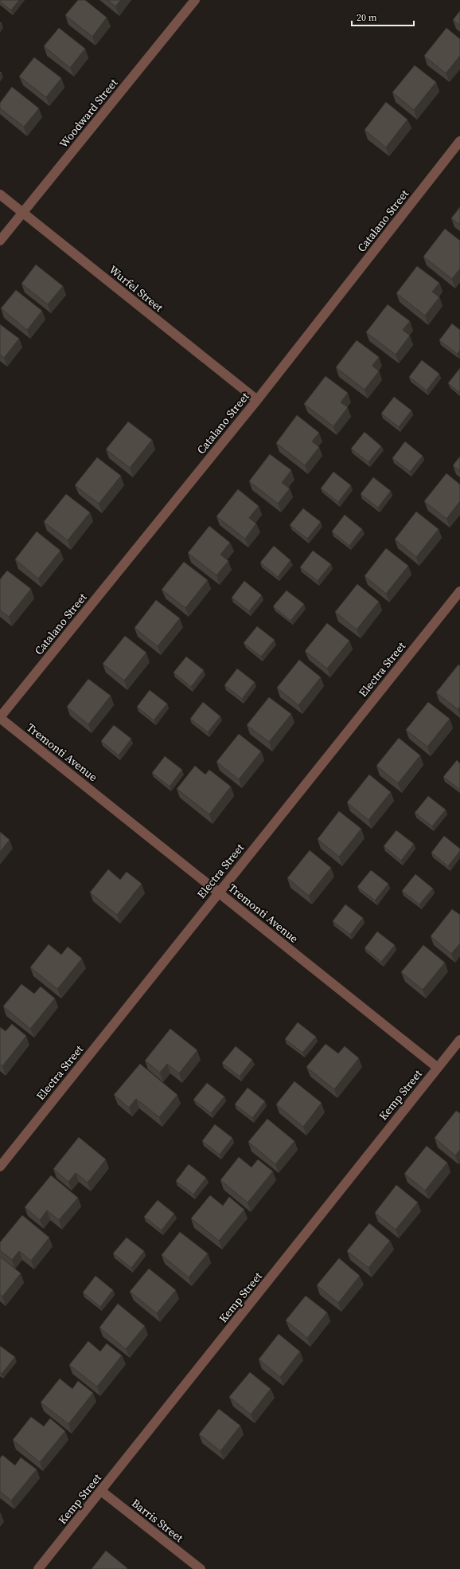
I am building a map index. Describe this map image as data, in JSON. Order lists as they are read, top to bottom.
{
  "streets": {
    "street": [
      "Woodward Street",
      "Catalano Street",
      "Wurfel Street",
      "Electra Street",
      "Tremonti Avenue",
      "Kemp Street",
      "Barris Street"
    ]
  },
  "crossings": [
    ["Woodward Street", "Wurfel Street"],
    ["Catalano Street", "Wurfel Street"],
    ["Catalano Street", "Tremonti Avenue"],
    ["Electra Street", "Tremonti Avenue"],
    ["Tremonti Avenue", "Kemp Street"],
    ["Kemp Street", "Barris Street"]
  ],
  "scale_bar": "20 m"
}
